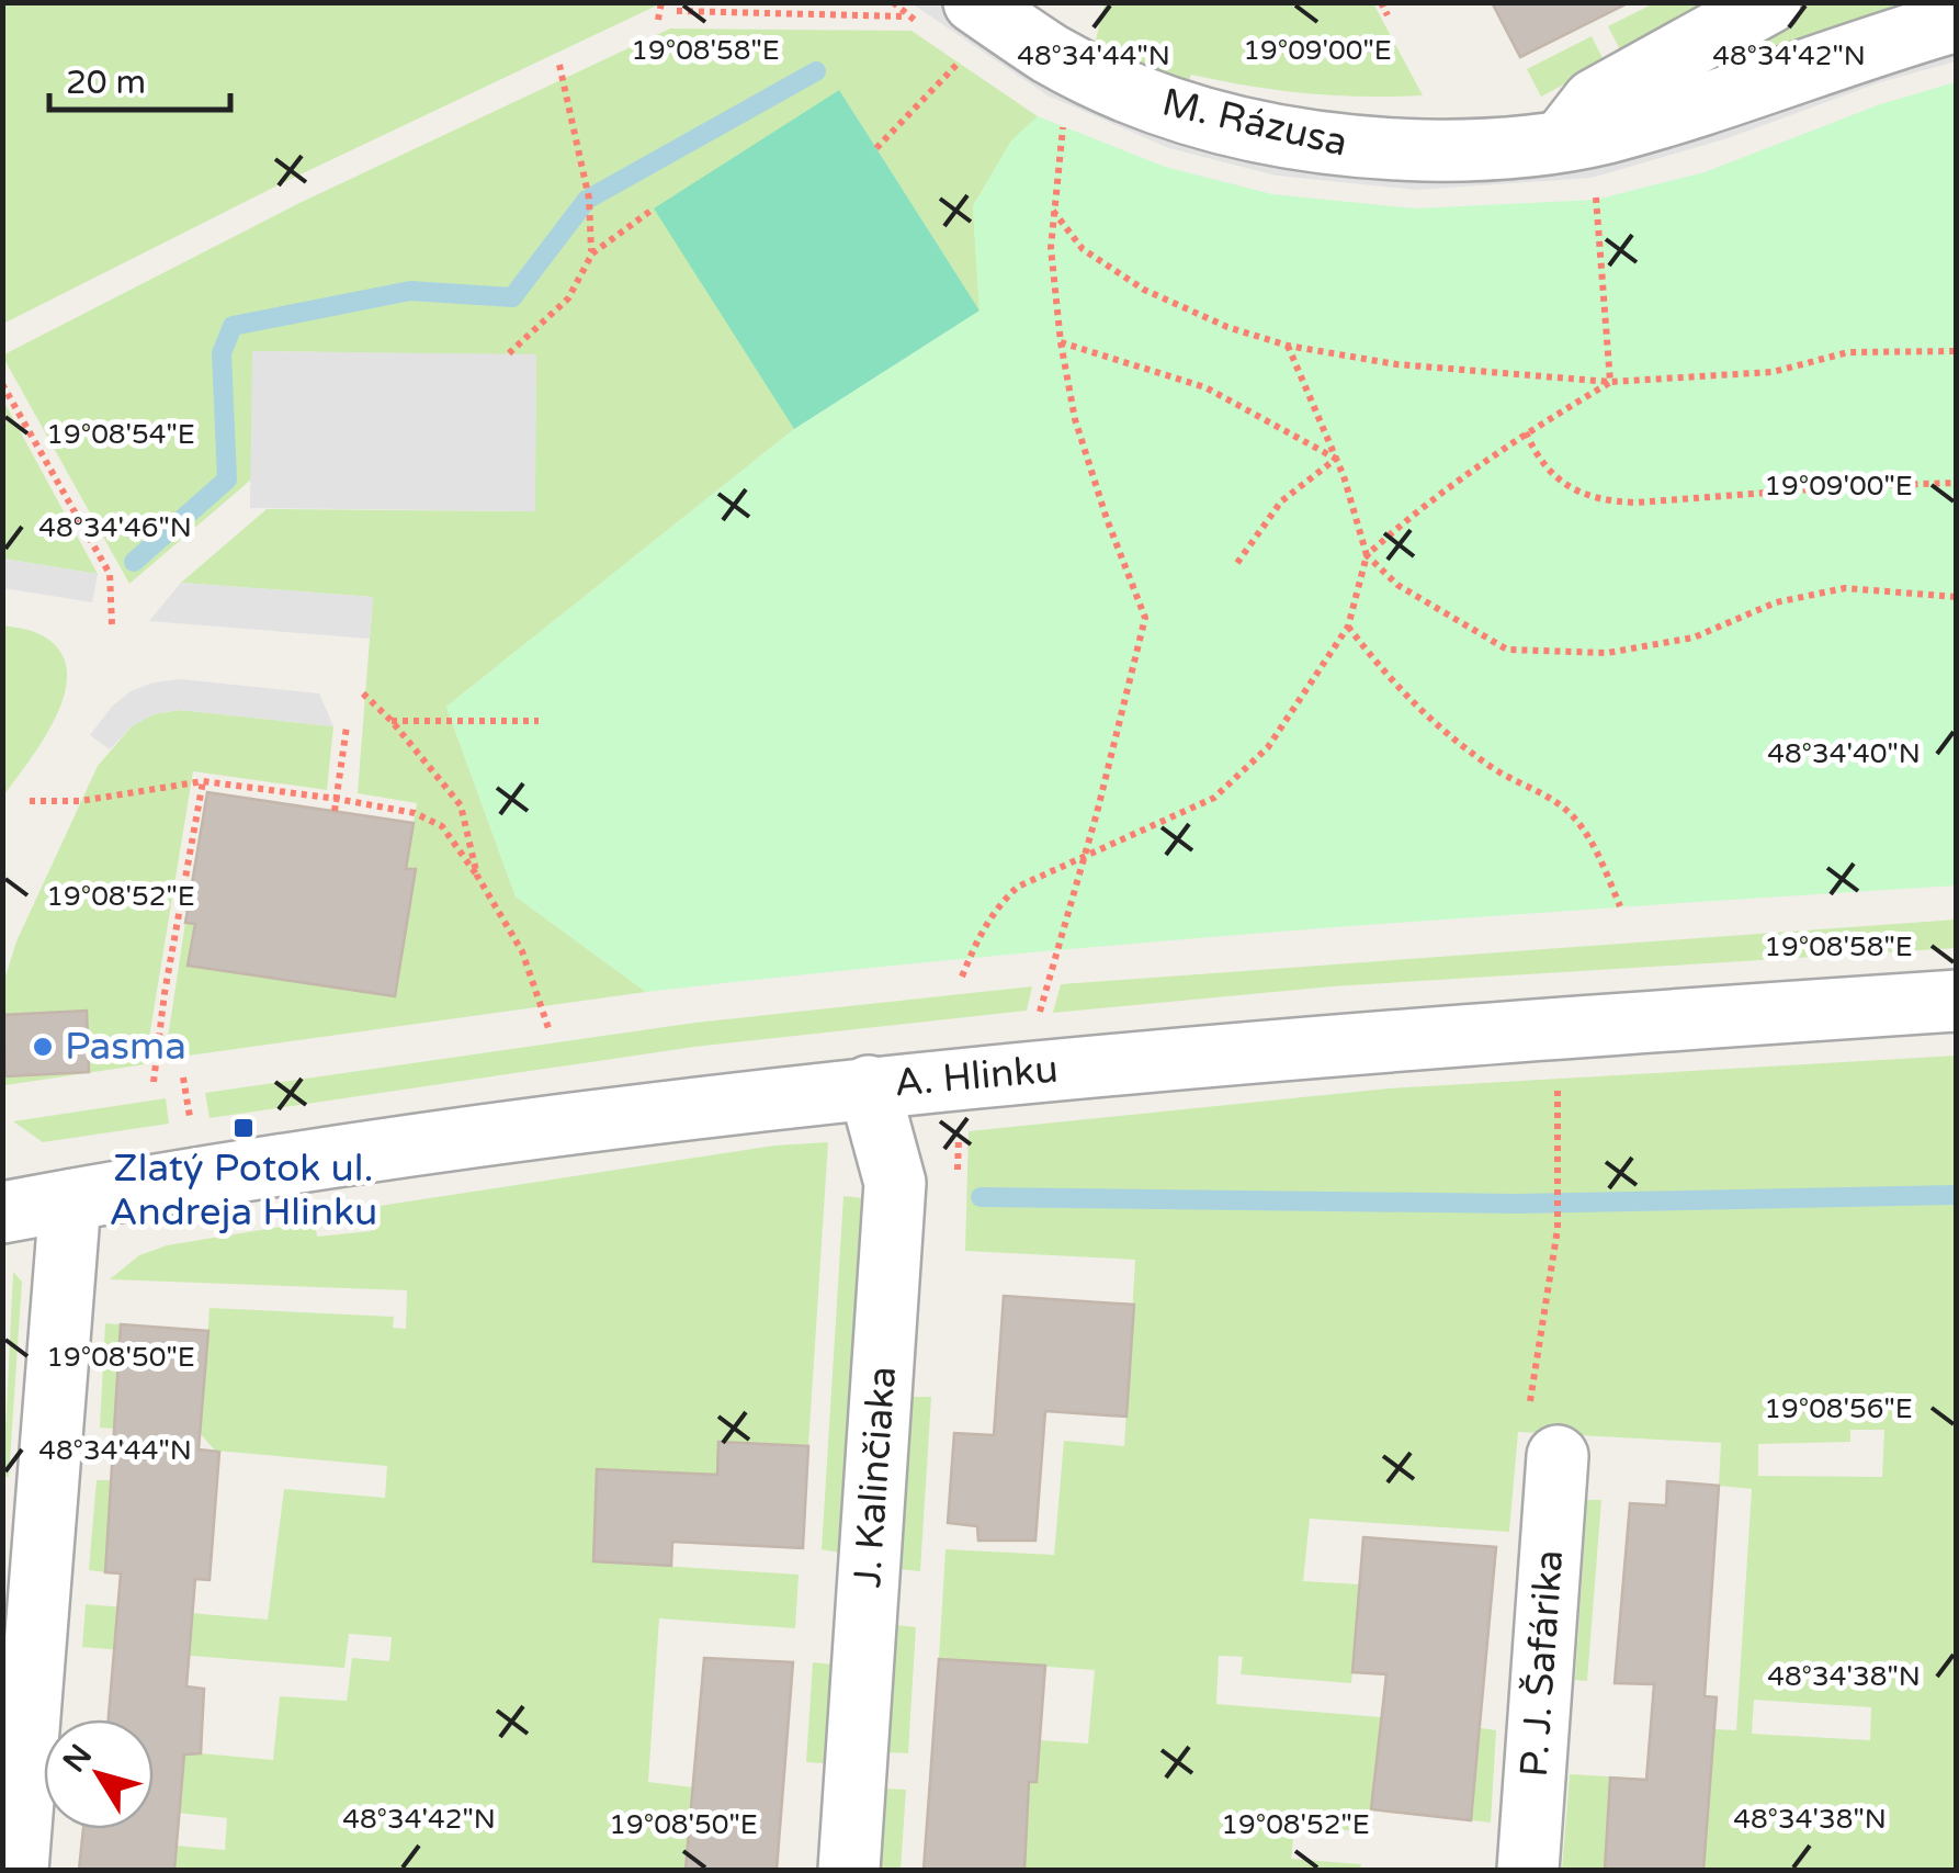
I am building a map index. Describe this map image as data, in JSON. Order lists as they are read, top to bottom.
{
  "streets": {
    "street": [
      "M. Rázusa",
      "A. Hlinku",
      "J. Kalinčiaka",
      "P. J. Šafárika"
    ]
  },
  "crossings": [
    ["A. Hlinku", "J. Kalinčiaka"]
  ],
  "places": {
    "other": ["Pasma"],
    "transit": ["Zlatý Potok ul. Andreja Hlinku"]
  },
  "scale_bar": "20 m",
  "north": "top left",
  "coordinates": [
    "19°08'58\"E",
    "19°09'00\"E",
    "48°34'44\"N",
    "48°34'42\"N",
    "19°08'54\"E",
    "48°34'46\"N",
    "48°34'40\"N",
    "19°08'52\"E",
    "19°08'50\"E",
    "19°08'56\"E",
    "48°34'38\"N"
  ]
}
